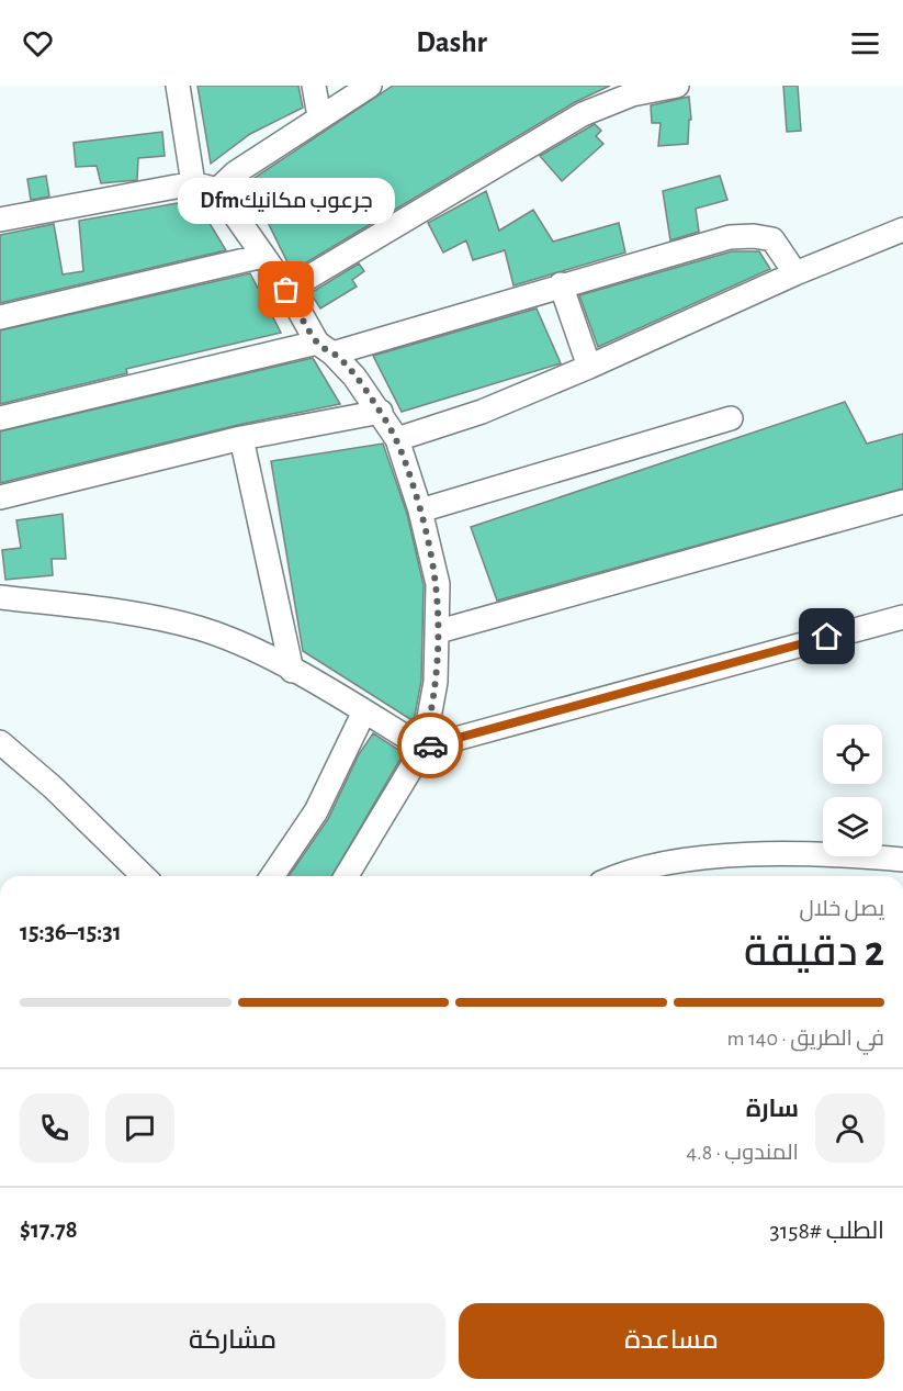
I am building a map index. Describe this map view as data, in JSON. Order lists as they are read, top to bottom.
{
  "places": ["جرعوب مكانيكDfm"],
  "page": {
    "header": "Dashr",
    "bubble": "جرعوب مكانيكDfm",
    "heading": ["2 دقيقة", "يصل خلال", "15:31–15:36"],
    "panel": [
      "سارة",
      "المندوب · 4.8",
      "الطلب #3158",
      "$17.78"
    ],
    "bar": "في الطريق · 140 m",
    "buttons": ["مساعدة", "مشاركة"]
  }
}
